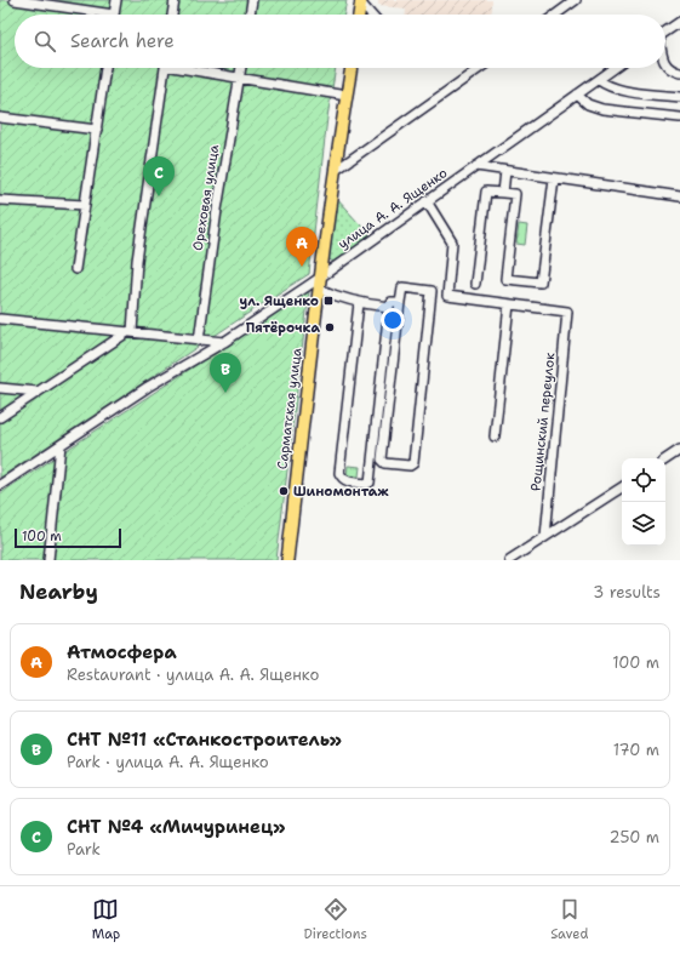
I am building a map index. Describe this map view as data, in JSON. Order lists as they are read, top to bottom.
{
  "streets": {
    "main road": ["Сарматская улица"],
    "street": ["Ореховая улица", "улица А. А. Ященко", "Рощинский переулок"]
  },
  "crossings": [
    ["улица А. А. Ященко", "Сарматская улица"]
  ],
  "places": {
    "transit": ["ул. Ященко"],
    "other": ["Пятёрочка", "Шиномонтаж"]
  },
  "scale_bar": "100 m",
  "page": {
    "search": "Search here",
    "pins": ["C", "A", "B"],
    "scale": "100 m",
    "heading": ["Nearby", "3 results"],
    "list": [
      {
        "mark": "A",
        "name": "Атмосфера",
        "note": "Restaurant · улица А. А. Ященко",
        "value": "100 m"
      },
      {
        "mark": "B",
        "name": "СНТ №11 «Станкостроитель»",
        "note": "Park · улица А. А. Ященко",
        "value": "170 m"
      },
      {
        "mark": "C",
        "name": "СНТ №4 «Мичуринец»",
        "note": "Park",
        "value": "250 m"
      }
    ],
    "nav": ["Map", "Directions", "Saved"]
  }
}
